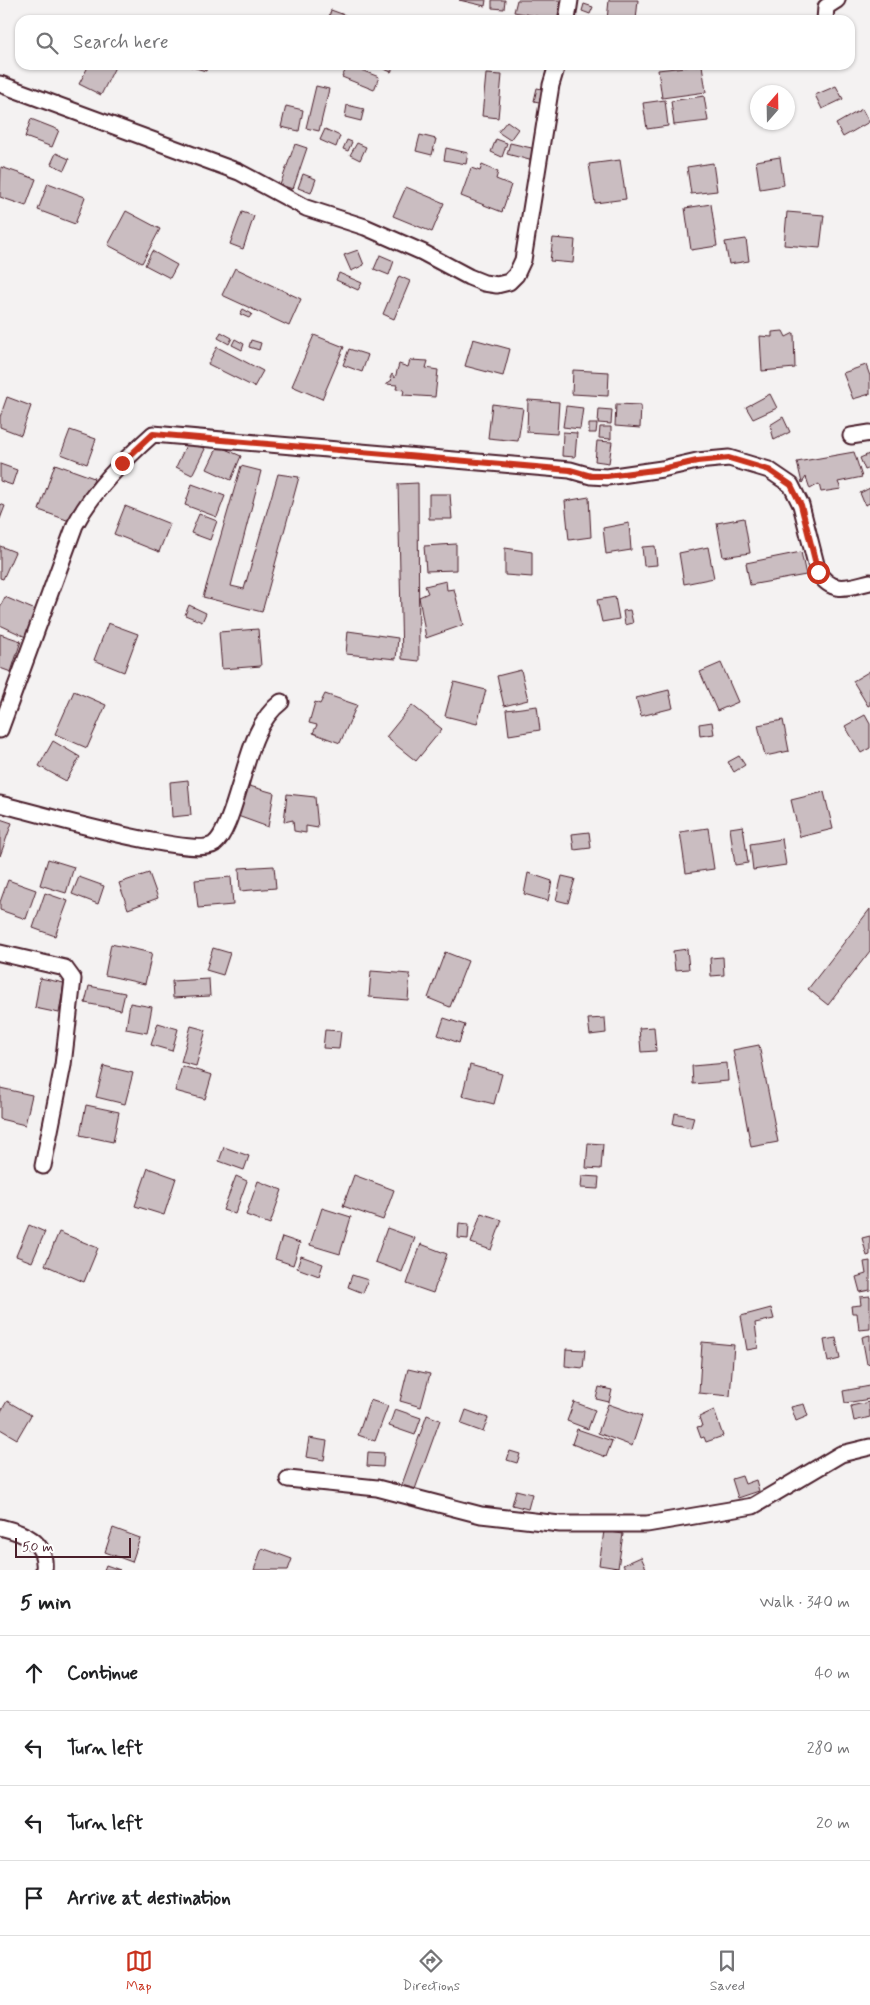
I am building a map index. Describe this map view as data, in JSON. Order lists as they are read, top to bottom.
{
  "scale_bar": "50 m",
  "north": "top",
  "page": {
    "search": "Search here",
    "scale": "50 m",
    "heading": ["5 min", "Walk · 340 m"],
    "list": [
      ["Continue", "40 m"],
      ["Turn left", "280 m"],
      ["Turn left", "20 m"],
      "Arrive at destination"
    ],
    "nav": ["Map", "Directions", "Saved"]
  }
}
